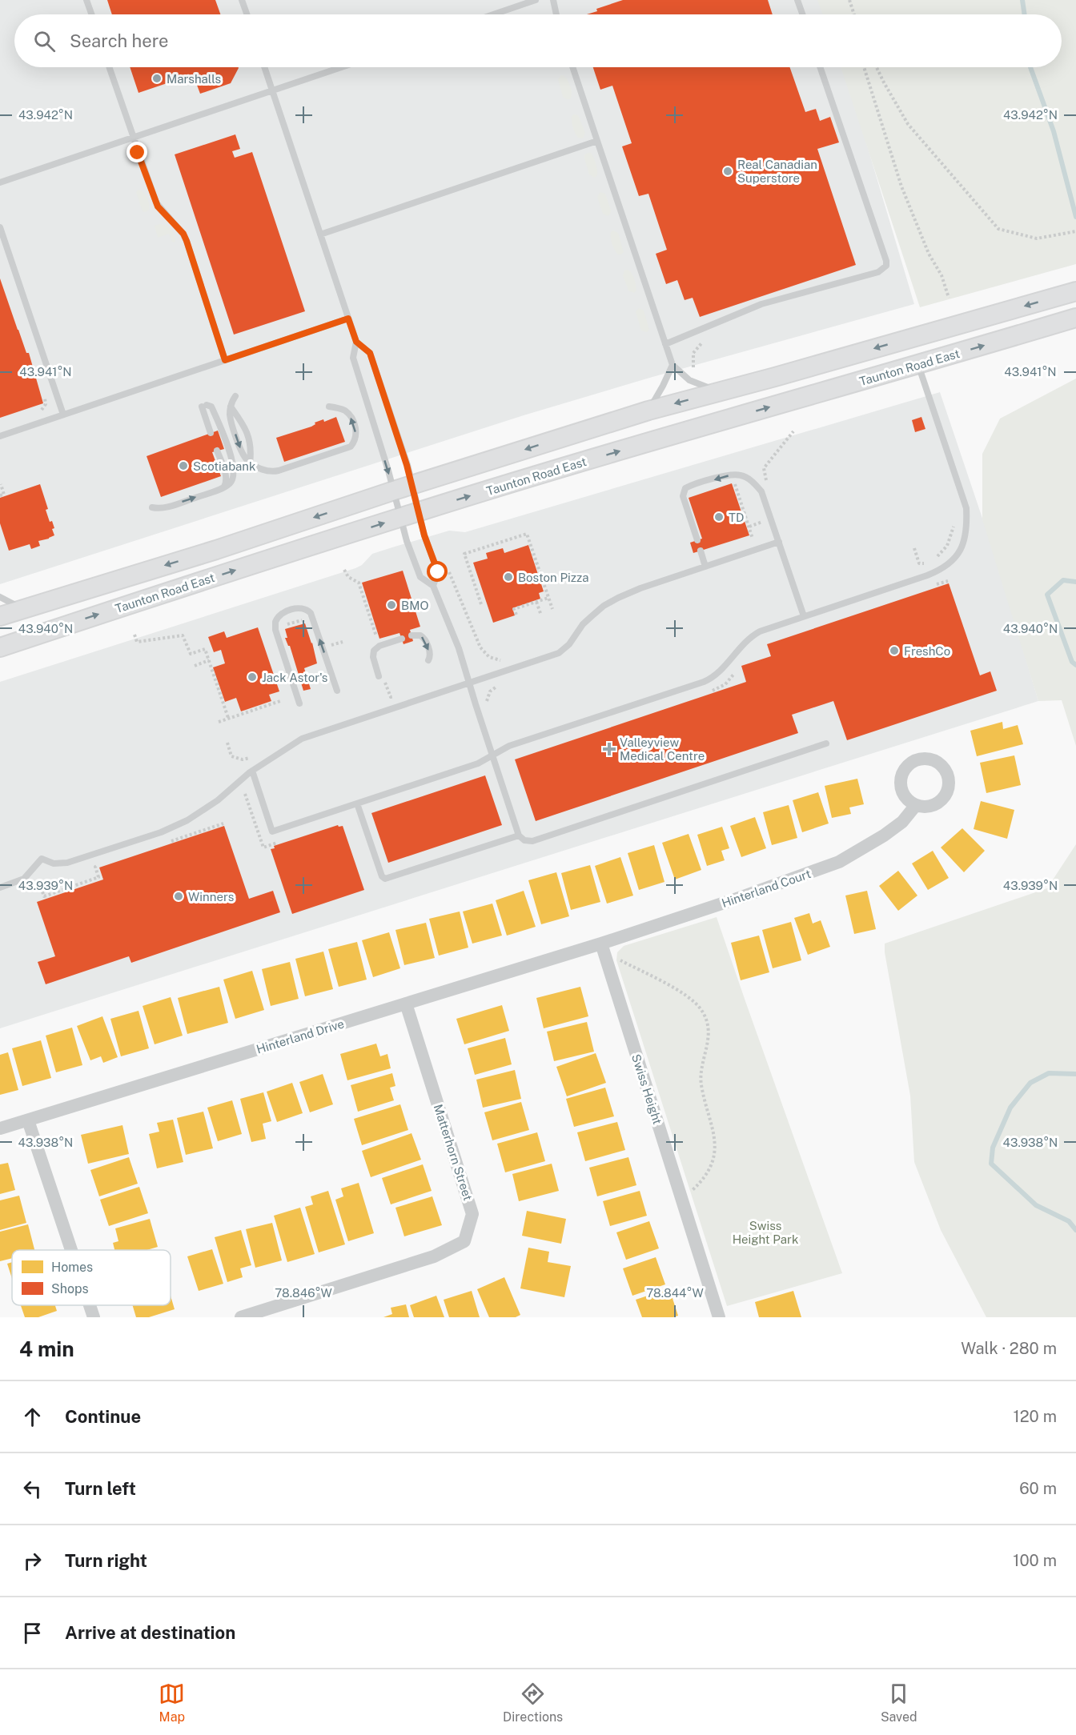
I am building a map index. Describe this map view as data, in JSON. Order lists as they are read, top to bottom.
{
  "streets": {
    "main road": ["Taunton Road East"],
    "street": [
      "Hinterland Court",
      "Hinterland Drive",
      "Swiss Height",
      "Matterhorn Street"
    ]
  },
  "crossings": [
    ["Hinterland Court", "Hinterland Drive"],
    ["Hinterland Court", "Swiss Height"],
    ["Hinterland Drive", "Swiss Height"],
    ["Hinterland Drive", "Matterhorn Street"]
  ],
  "parks": ["Swiss Height Park"],
  "places": {
    "other": [
      "Marshalls",
      "Real Canadian Superstore",
      "Scotiabank",
      "TD",
      "Boston Pizza",
      "BMO",
      "FreshCo",
      "Jack Astor's",
      "Winners"
    ],
    "health": ["Valleyview Medical Centre"]
  },
  "legend": ["Homes", "Shops"],
  "page": {
    "search": "Search here",
    "heading": ["4 min", "Walk · 280 m"],
    "list": [
      ["Continue", "120 m"],
      ["Turn left", "60 m"],
      ["Turn right", "100 m"],
      "Arrive at destination"
    ],
    "nav": ["Map", "Directions", "Saved"]
  },
  "coordinates": [
    "43.942°N",
    "43.941°N",
    "43.940°N",
    "43.939°N",
    "43.938°N",
    "78.846°W",
    "78.844°W"
  ]
}
